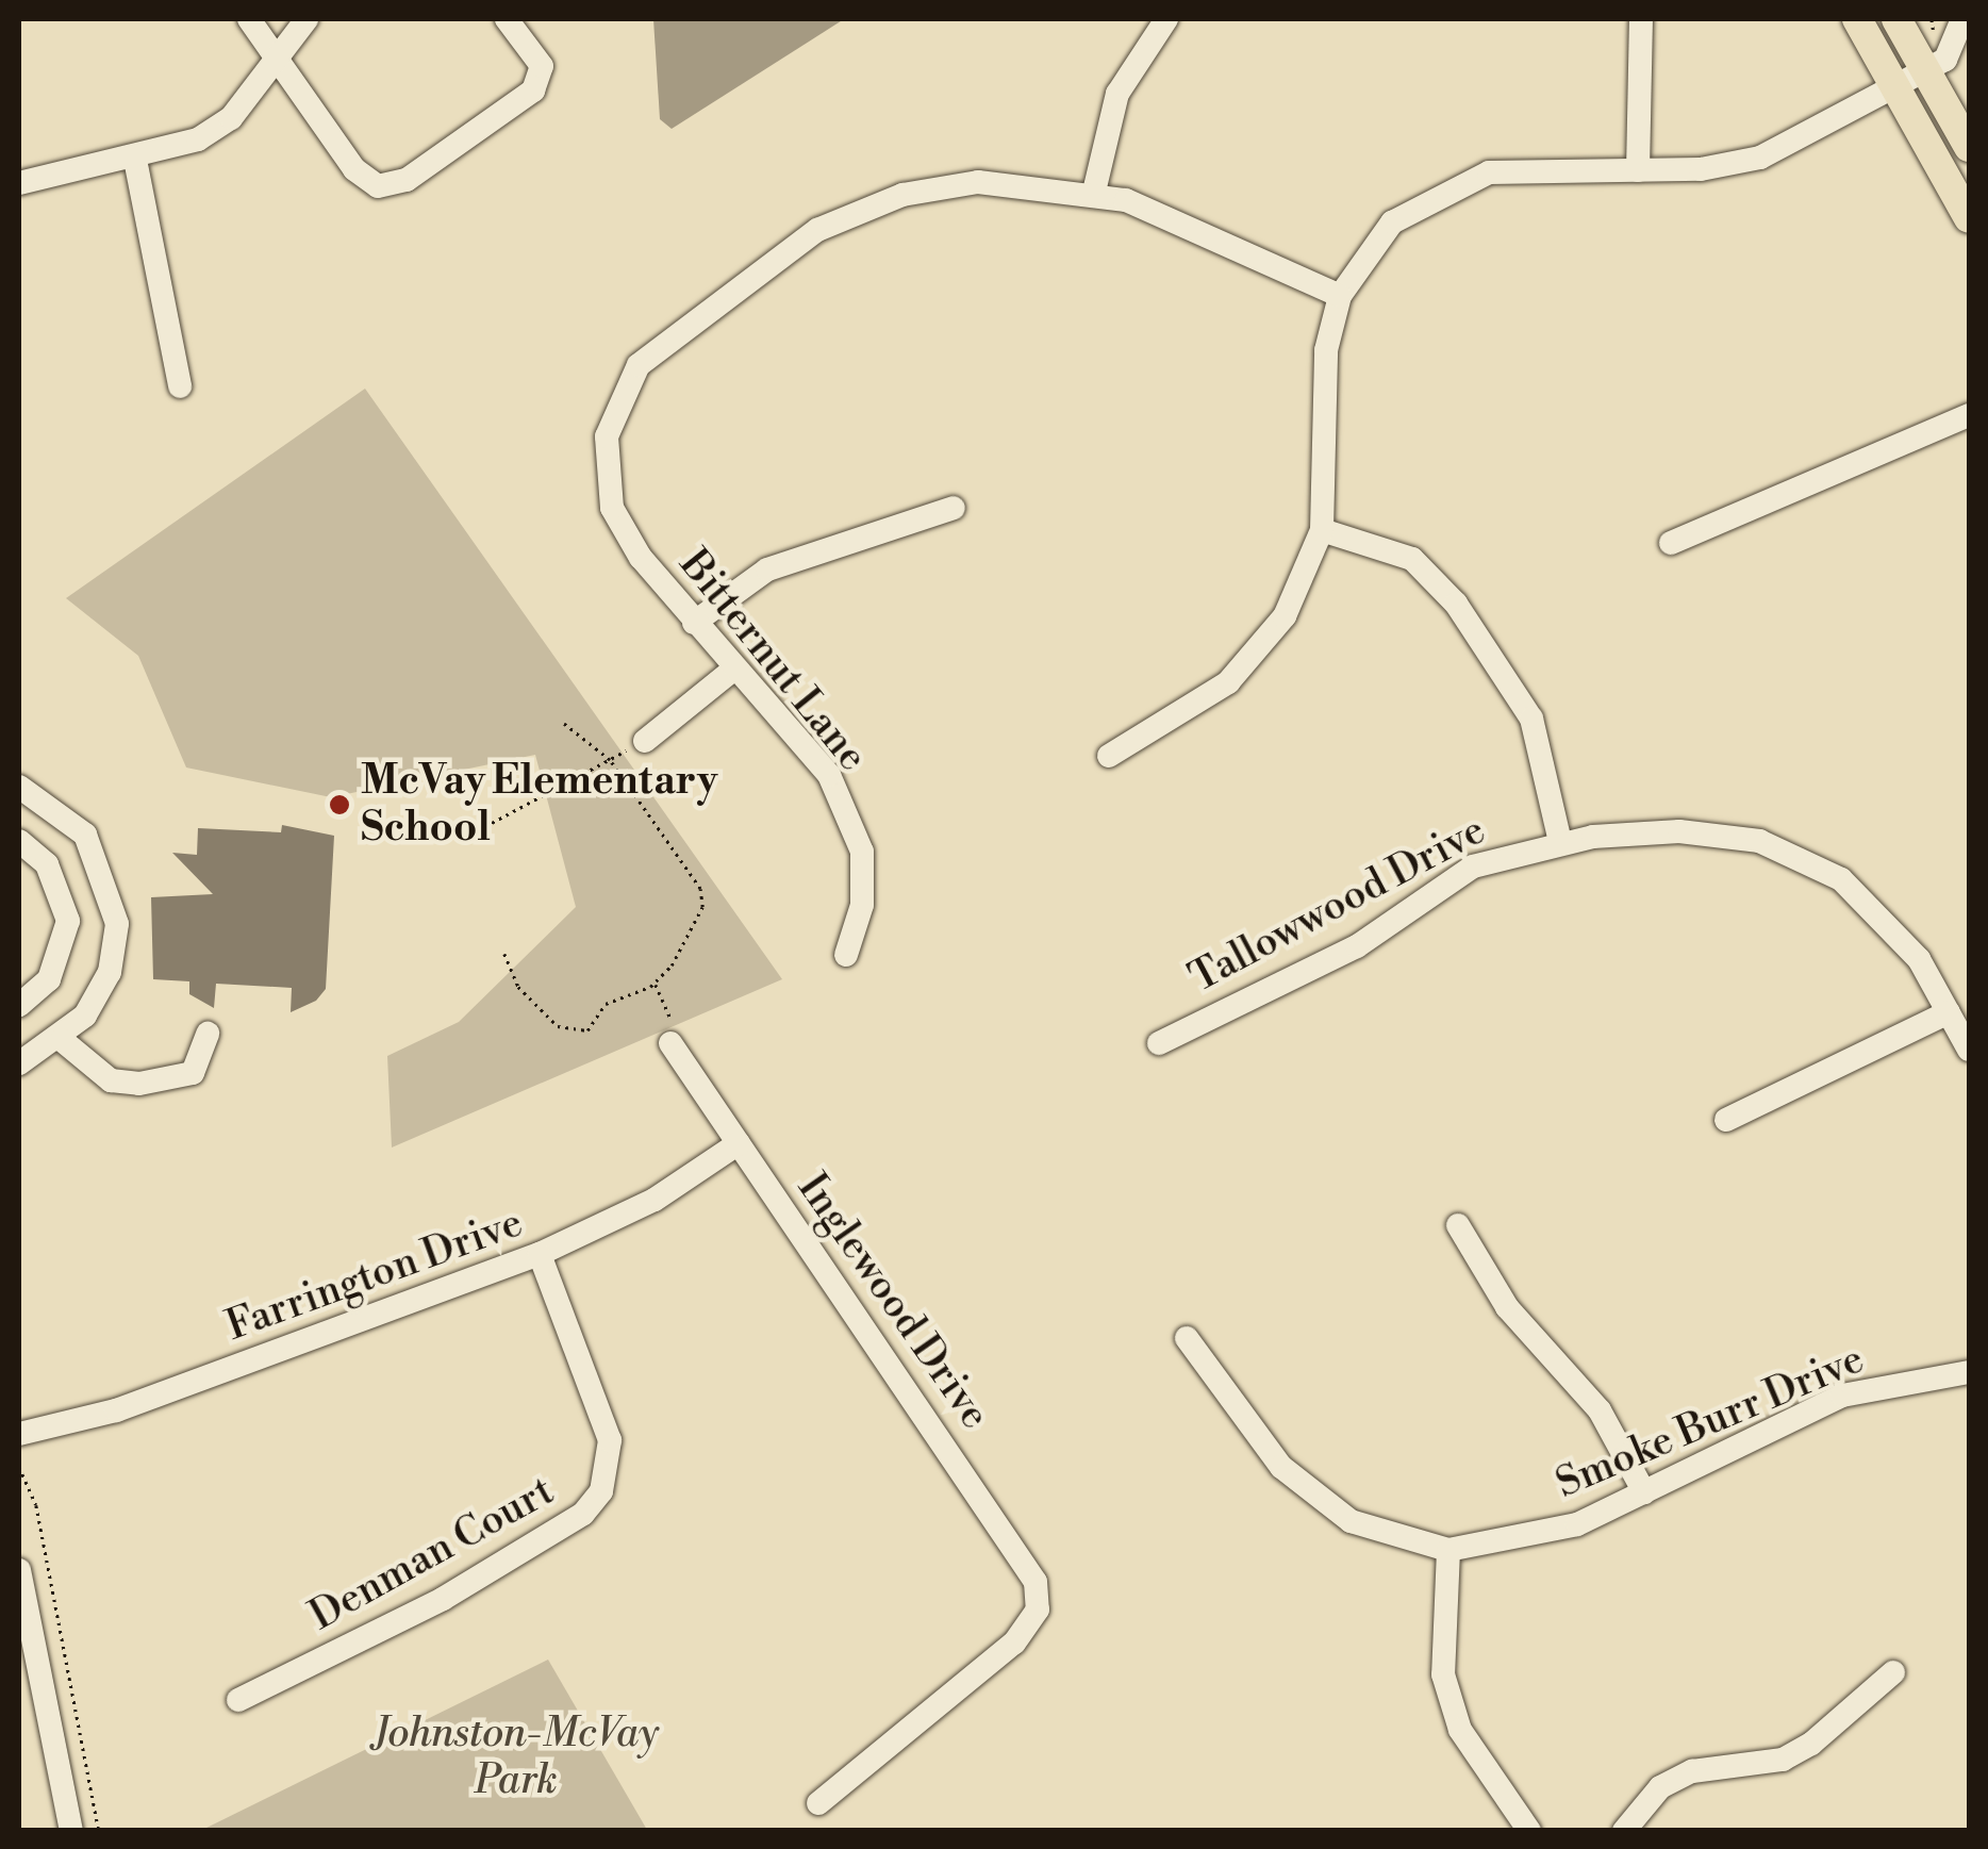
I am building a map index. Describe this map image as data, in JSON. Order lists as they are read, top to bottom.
{
  "streets": {
    "street": [
      "Bitternut Lane",
      "Tallowwood Drive",
      "Farrington Drive",
      "Inglewood Drive",
      "Smoke Burr Drive",
      "Denman Court"
    ]
  },
  "crossings": [
    ["Farrington Drive", "Inglewood Drive"],
    ["Farrington Drive", "Denman Court"]
  ],
  "parks": ["Johnston-McVay Park"],
  "places": ["McVay Elementary School"]
}
